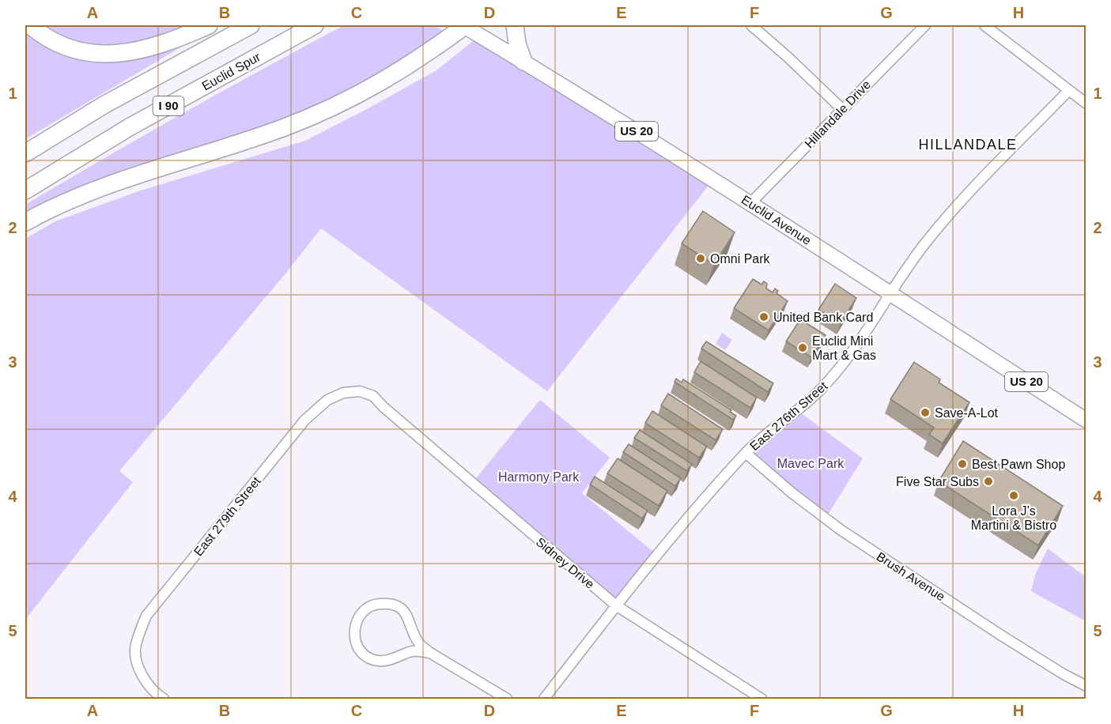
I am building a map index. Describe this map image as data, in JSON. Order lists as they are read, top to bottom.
{
  "streets": {
    "highway": ["Euclid Spur", "I 90"],
    "main road": ["US 20", "Euclid Avenue"],
    "street": [
      "Hillandale Drive",
      "East 276th Street",
      "East 279th Street",
      "Sidney Drive",
      "Brush Avenue"
    ]
  },
  "crossings": [
    ["Hillandale Drive", "Euclid Avenue"],
    ["Euclid Avenue", "East 276th Street"],
    ["East 276th Street", "Sidney Drive"],
    ["East 276th Street", "Brush Avenue"],
    ["East 279th Street", "Sidney Drive"]
  ],
  "districts": ["HILLANDALE"],
  "parks": ["Mavec Park", "Harmony Park"],
  "places": [
    "Omni Park",
    "United Bank Card",
    "Euclid Mini Mart & Gas",
    "Save-A-Lot",
    "Best Pawn Shop",
    "Five Star Subs",
    "Lora J’s Martini & Bistro"
  ],
  "grid": {
    "columns": [
      "A",
      "B",
      "C",
      "D",
      "E",
      "F",
      "G",
      "H"
    ],
    "rows": [
      "1",
      "2",
      "3",
      "4",
      "5"
    ]
  }
}
